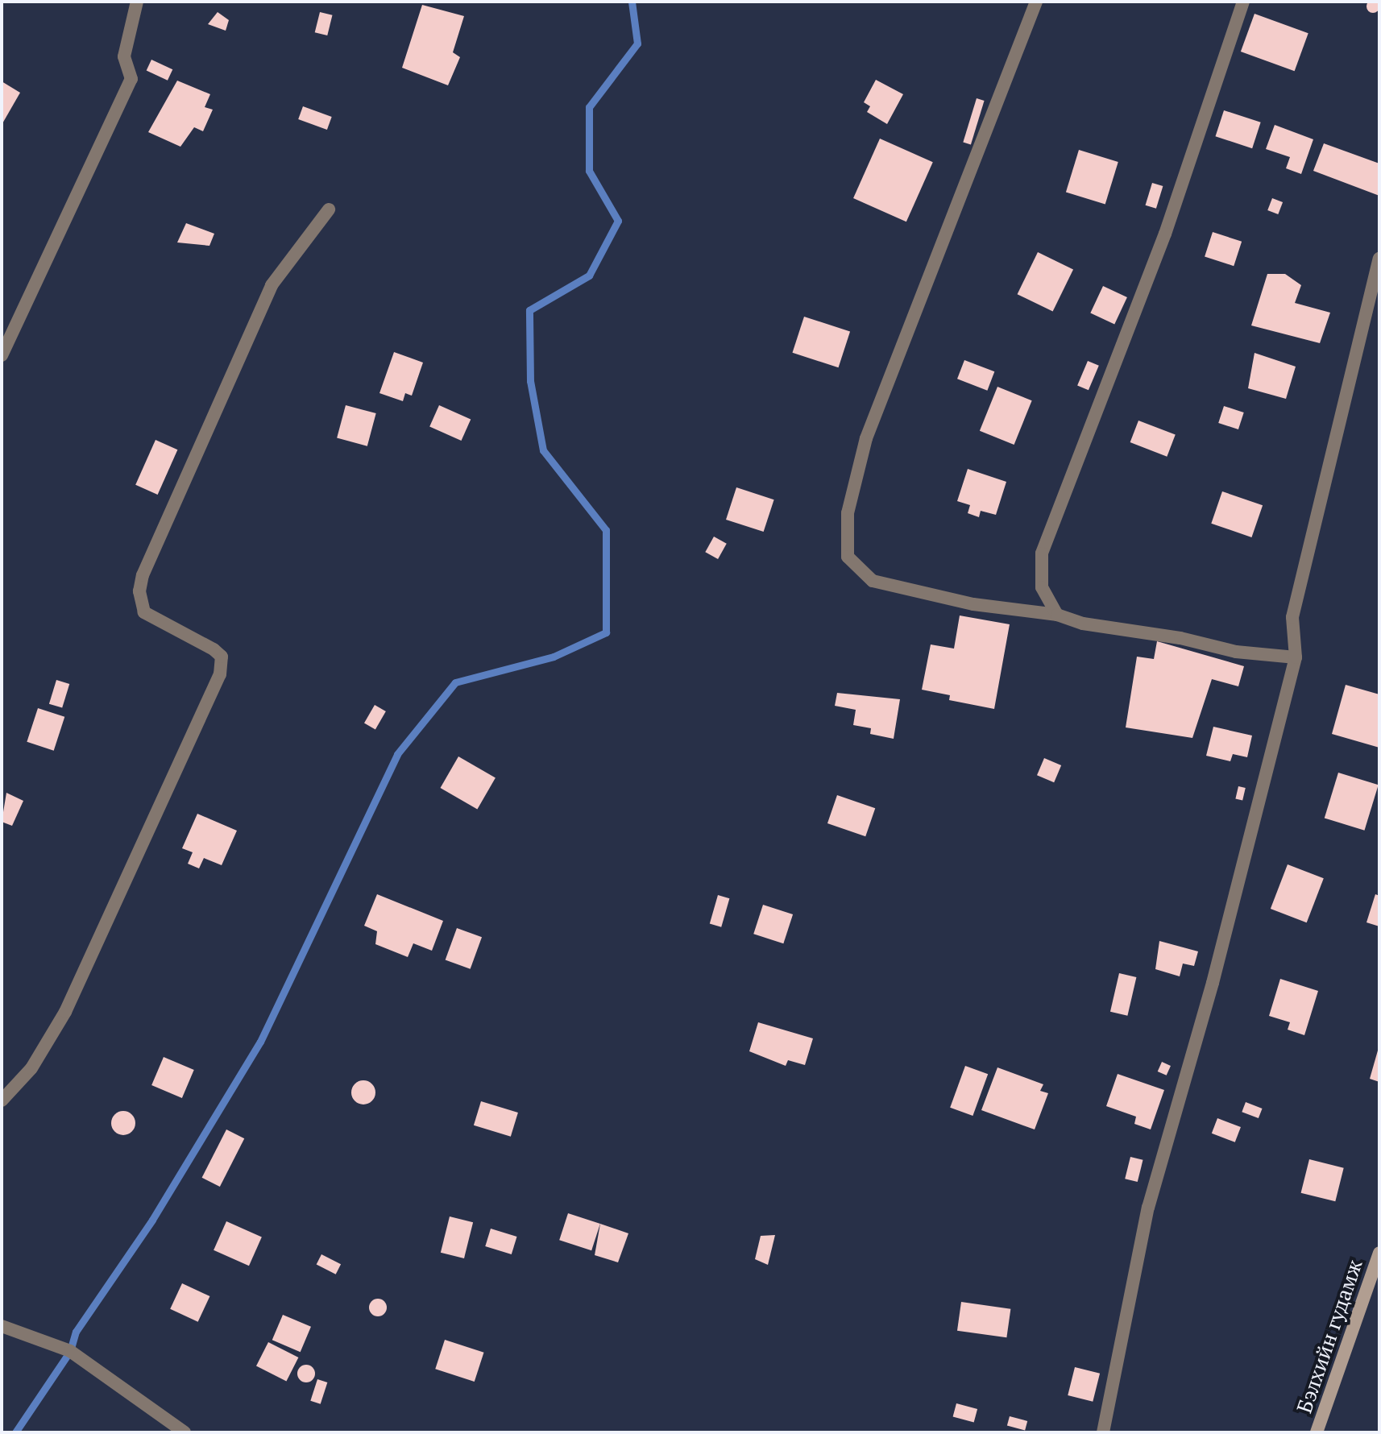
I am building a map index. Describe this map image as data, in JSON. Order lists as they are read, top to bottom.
{
  "streets": {
    "main road": ["Бэлхийн гудамж"]
  }
}
